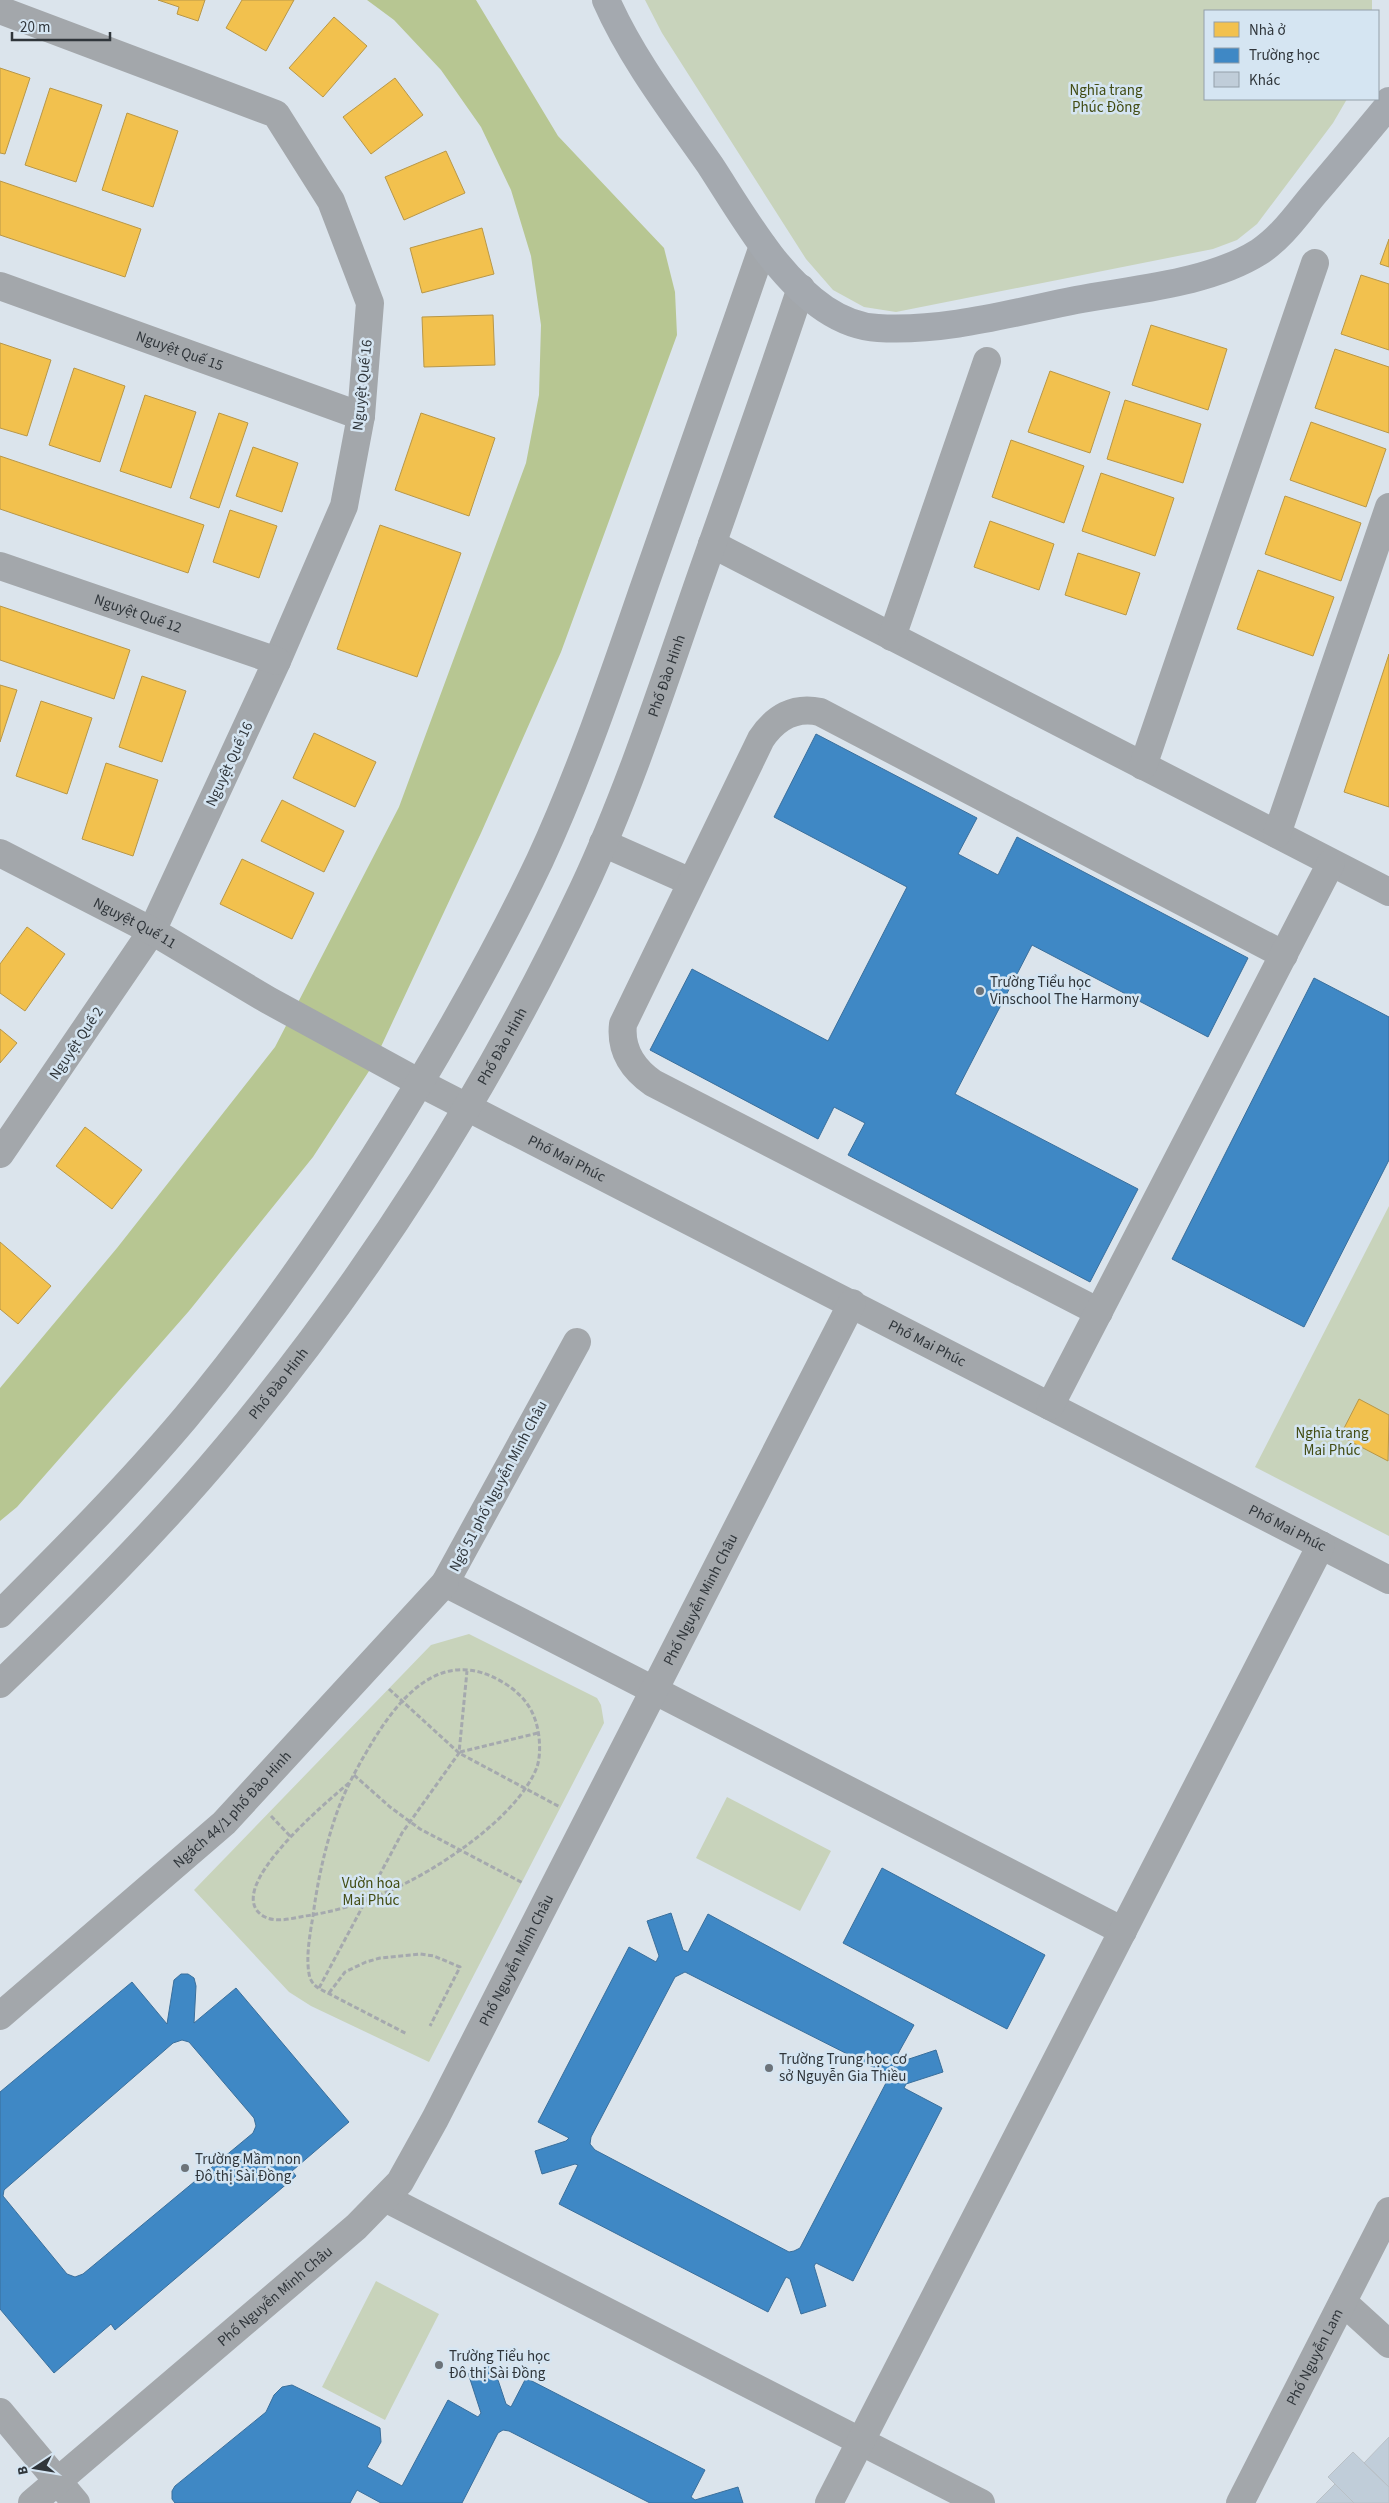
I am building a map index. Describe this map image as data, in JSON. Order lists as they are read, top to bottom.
{
  "streets": {
    "street": [
      "Nguyệt Quế 15",
      "Nguyệt Quế 16",
      "Nguyệt Quế 12",
      "Phố Đào Hinh",
      "Nguyệt Quế 11",
      "Nguyệt Quế 2",
      "Phố Mai Phúc",
      "Ngõ 51 phố Nguyễn Minh Châu",
      "Phố Nguyễn Minh Châu",
      "Ngách 44/1 phố Đào Hinh",
      "Phố Nguyễn Lam"
    ]
  },
  "crossings": [
    ["Nguyệt Quế 15", "Nguyệt Quế 16"],
    ["Nguyệt Quế 16", "Nguyệt Quế 12"],
    ["Nguyệt Quế 16", "Nguyệt Quế 11"],
    ["Nguyệt Quế 16", "Nguyệt Quế 2"],
    ["Phố Đào Hinh", "Phố Mai Phúc"],
    ["Nguyệt Quế 11", "Nguyệt Quế 2"],
    ["Nguyệt Quế 11", "Phố Mai Phúc"],
    ["Phố Mai Phúc", "Phố Nguyễn Minh Châu"],
    ["Ngõ 51 phố Nguyễn Minh Châu", "Phố Nguyễn Minh Châu"],
    ["Ngõ 51 phố Nguyễn Minh Châu", "Ngách 44/1 phố Đào Hinh"]
  ],
  "parks": ["Nghĩa trang Phúc Đồng", "Nghĩa trang Mai Phúc", "Vườn hoa Mai Phúc"],
  "places": [
    "Trường Tiểu học Vinschool The Harmony",
    "Trường Trung học cơ sở Nguyễn Gia Thiều",
    "Trường Mầm non Đô thị Sài Đồng",
    "Trường Tiểu học Đô thị Sài Đồng"
  ],
  "legend": ["Nhà ở", "Trường học", "Khác"],
  "scale_bar": "20 m",
  "north": "left"
}
